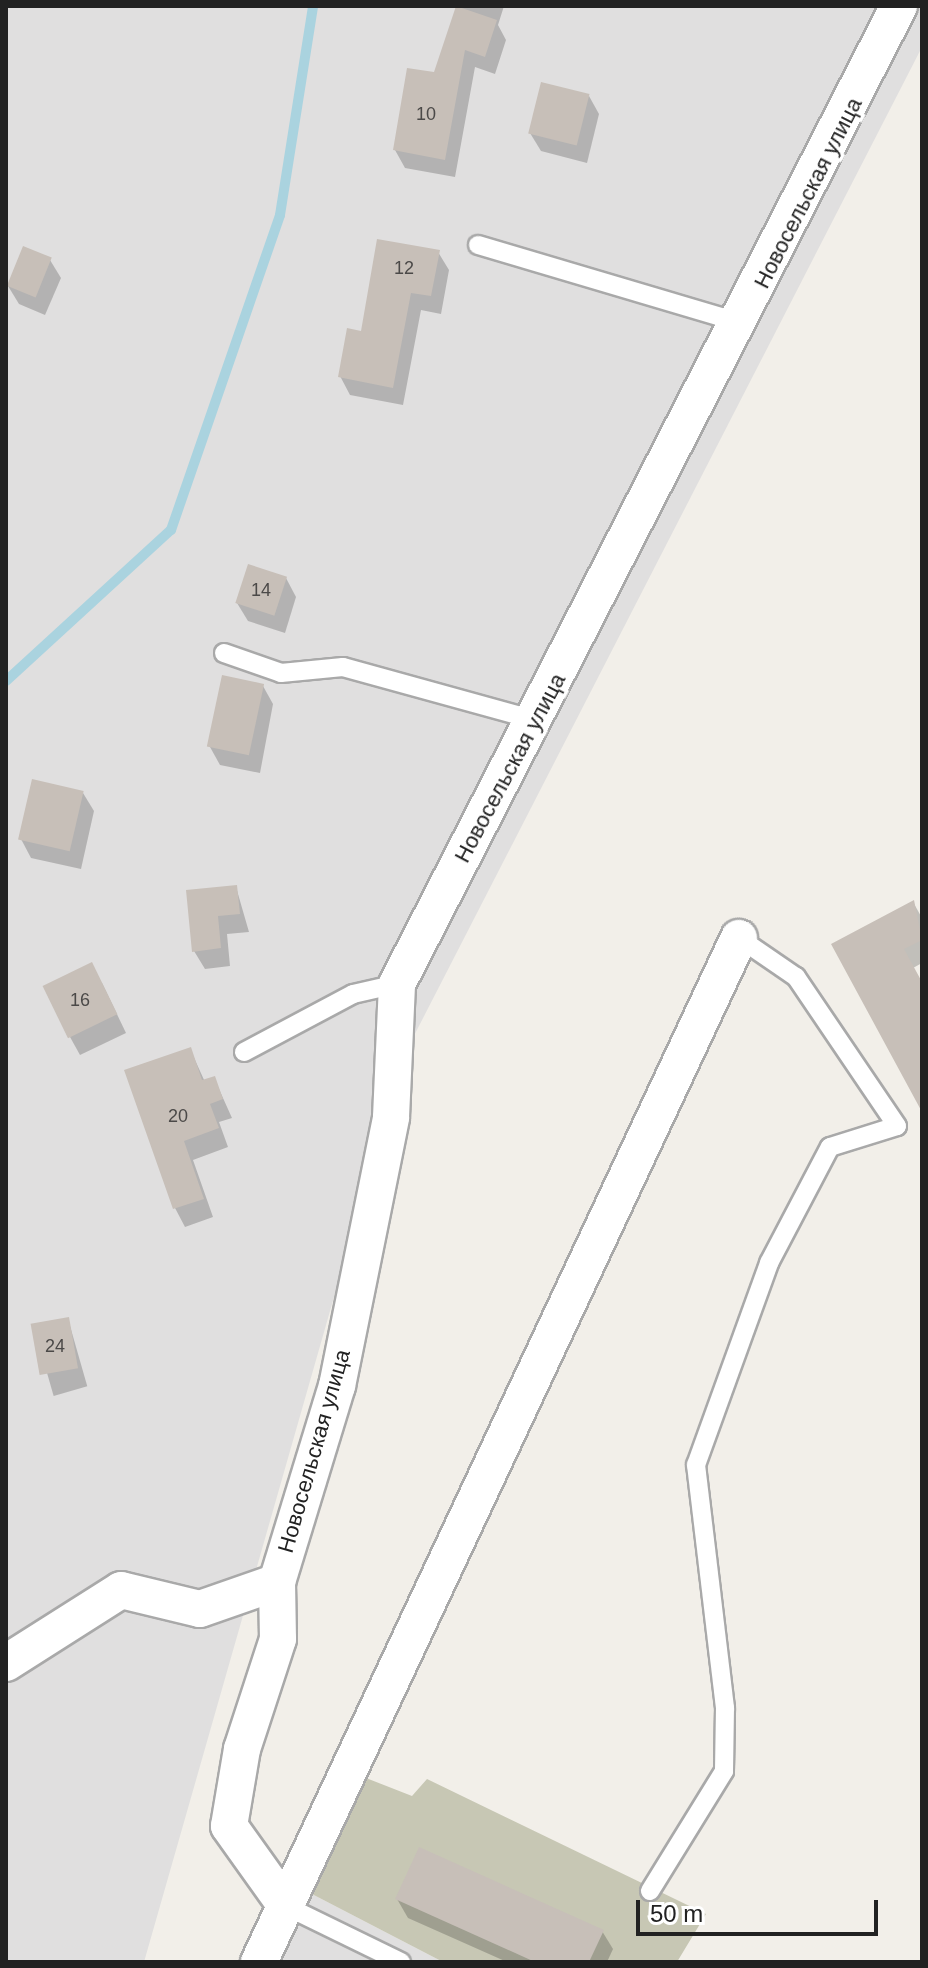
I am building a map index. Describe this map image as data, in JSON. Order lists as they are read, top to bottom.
{
  "streets": {
    "street": ["Новосельская улица"]
  },
  "house_numbers": [
    "10",
    "12",
    "14",
    "16",
    "20",
    "24"
  ],
  "scale_bar": "50 m"
}
